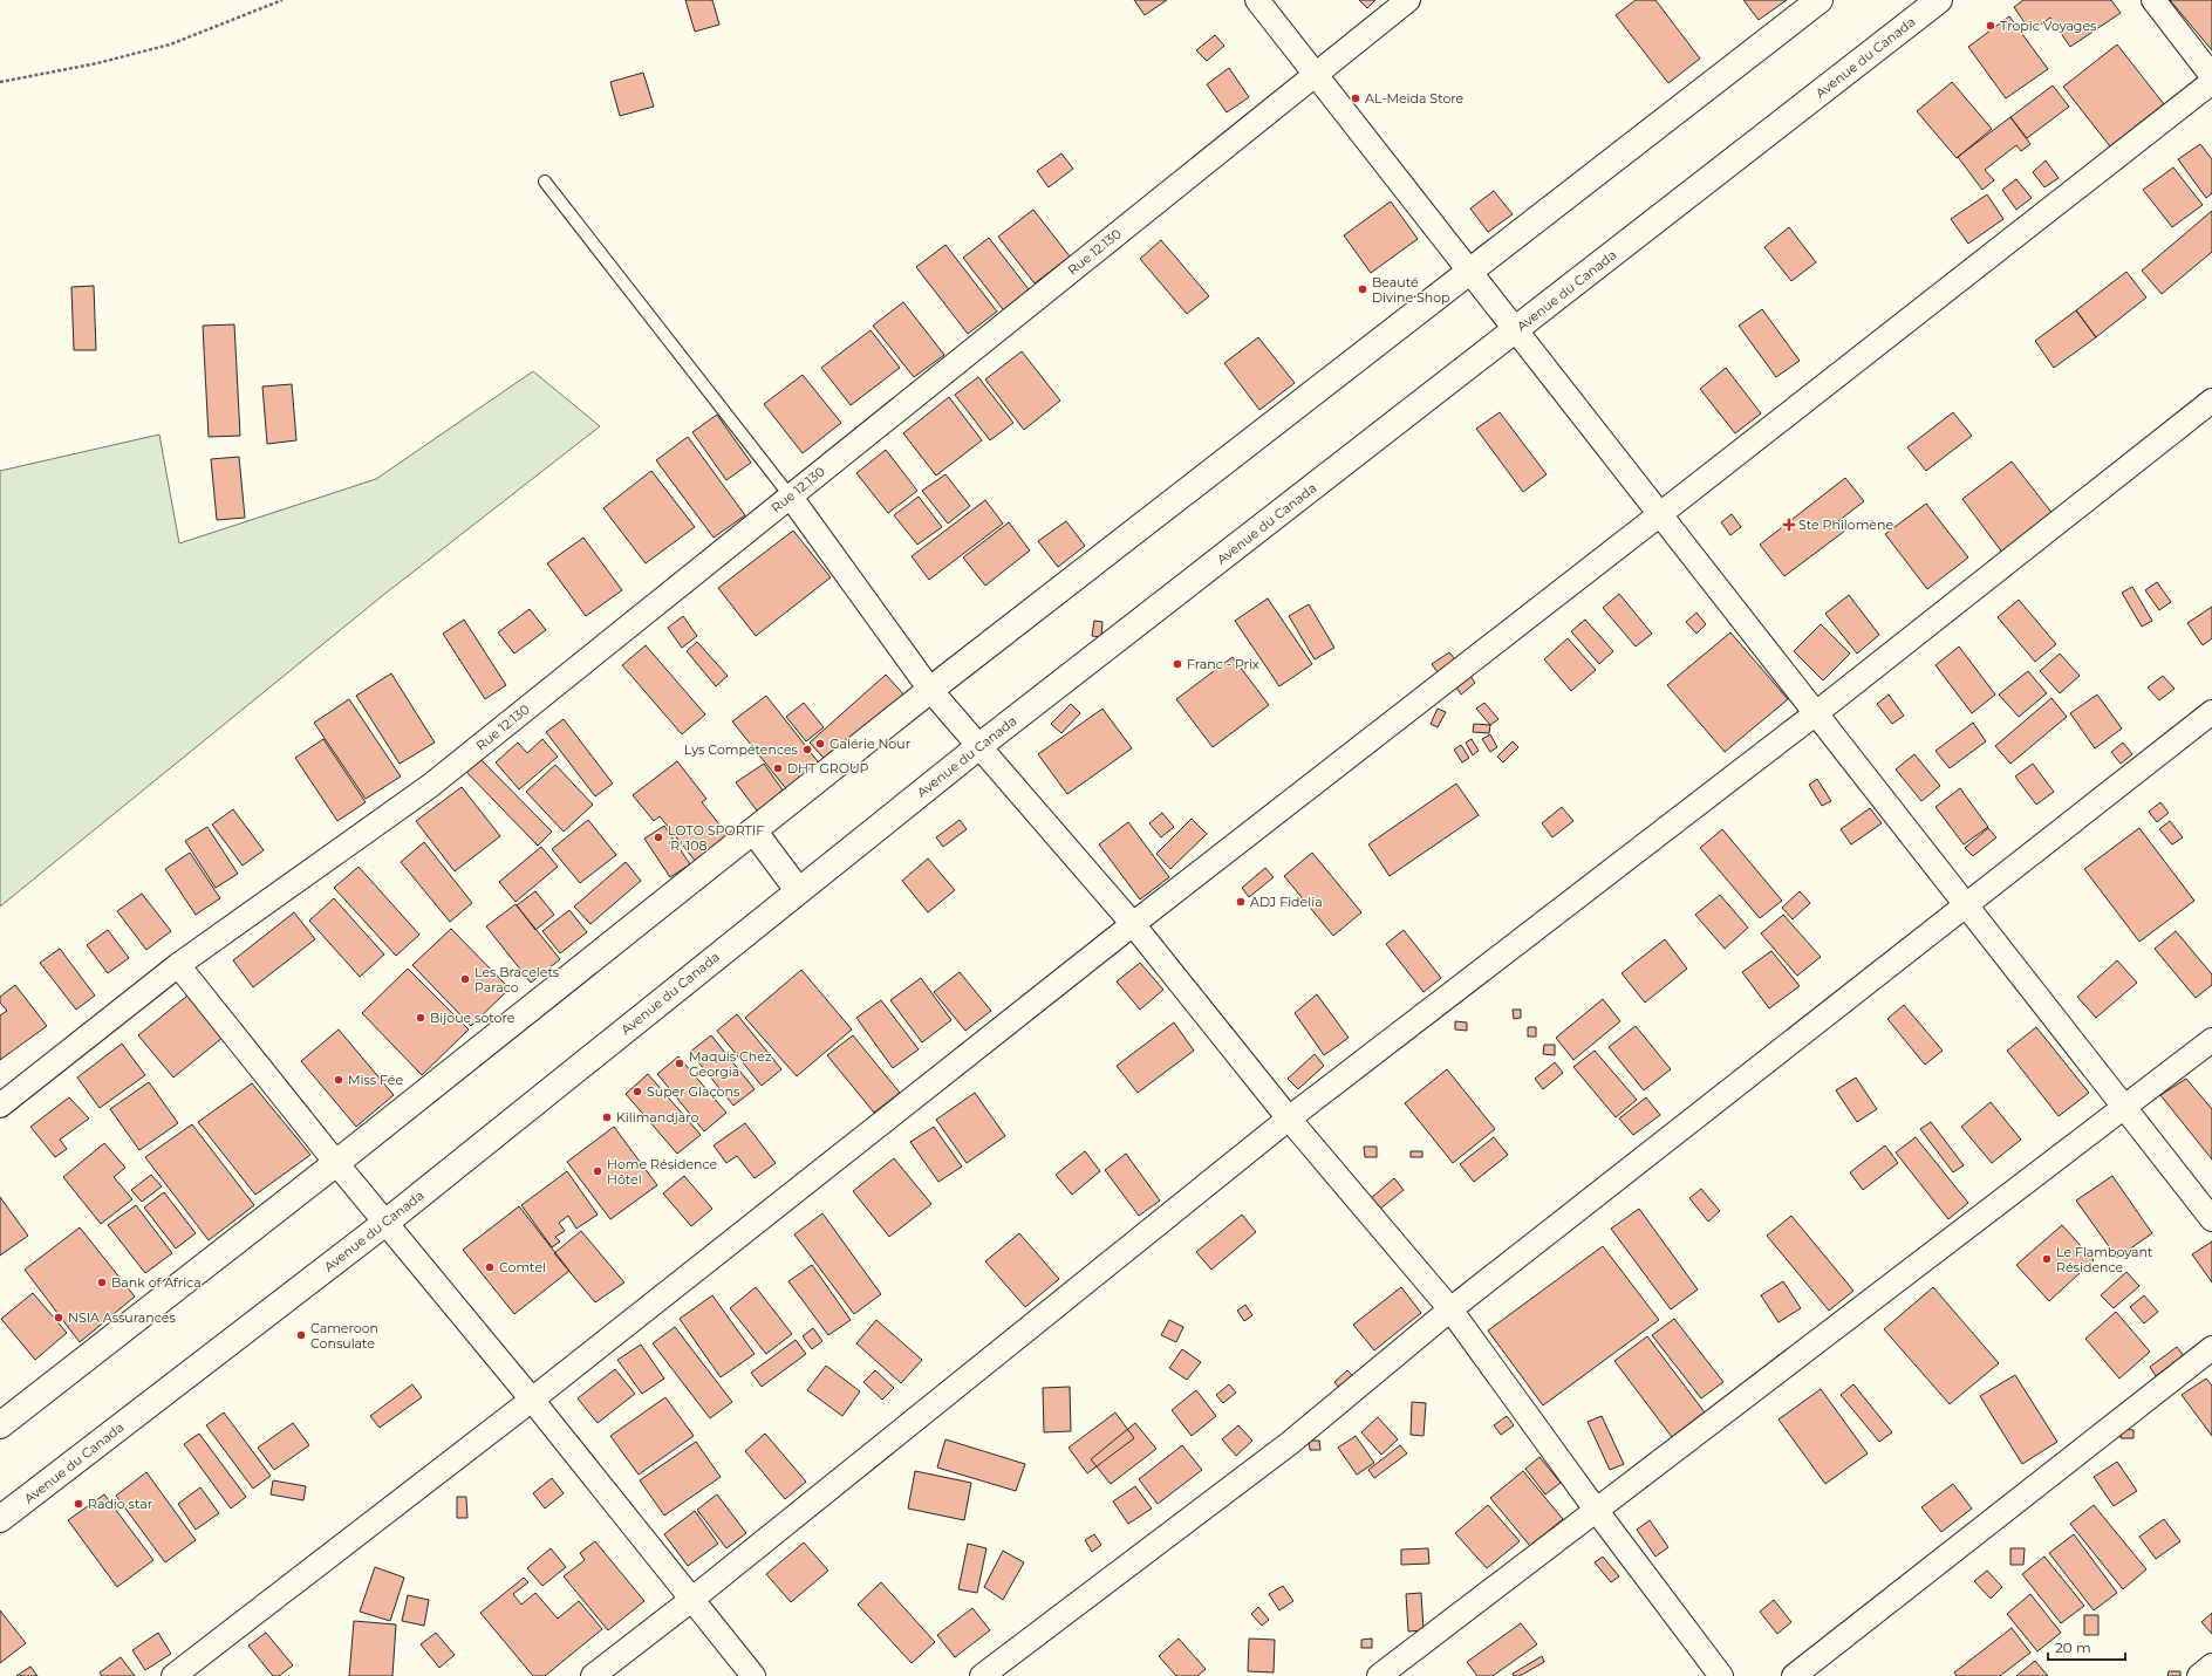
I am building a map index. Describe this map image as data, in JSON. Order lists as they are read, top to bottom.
{
  "streets": {
    "main road": ["Avenue du Canada"],
    "street": ["Rue 12.130"]
  },
  "places": {
    "other": [
      "Tropic Voyages",
      "AL-Meida Store",
      "Beauté Divine Shop",
      "Franc - Prix",
      "Galérie Nour",
      "Lys Compétences",
      "DHT GROUP",
      "LOTO SPORTIF 'R' 108",
      "ADJ Fidelia",
      "Les Bracelets Paraco",
      "Bijoue sotore",
      "Maquis Chez Georgia",
      "Miss Fée",
      "Super Glaçons",
      "Kilimandjaro",
      "Home Résidence Hôtel",
      "Le Flamboyant Résidence",
      "Comtel",
      "Bank of Africa",
      "NSIA Assurances",
      "Cameroon Consulate",
      "Radio star"
    ],
    "health": ["Ste Philomène"]
  },
  "scale_bar": "20 m"
}
